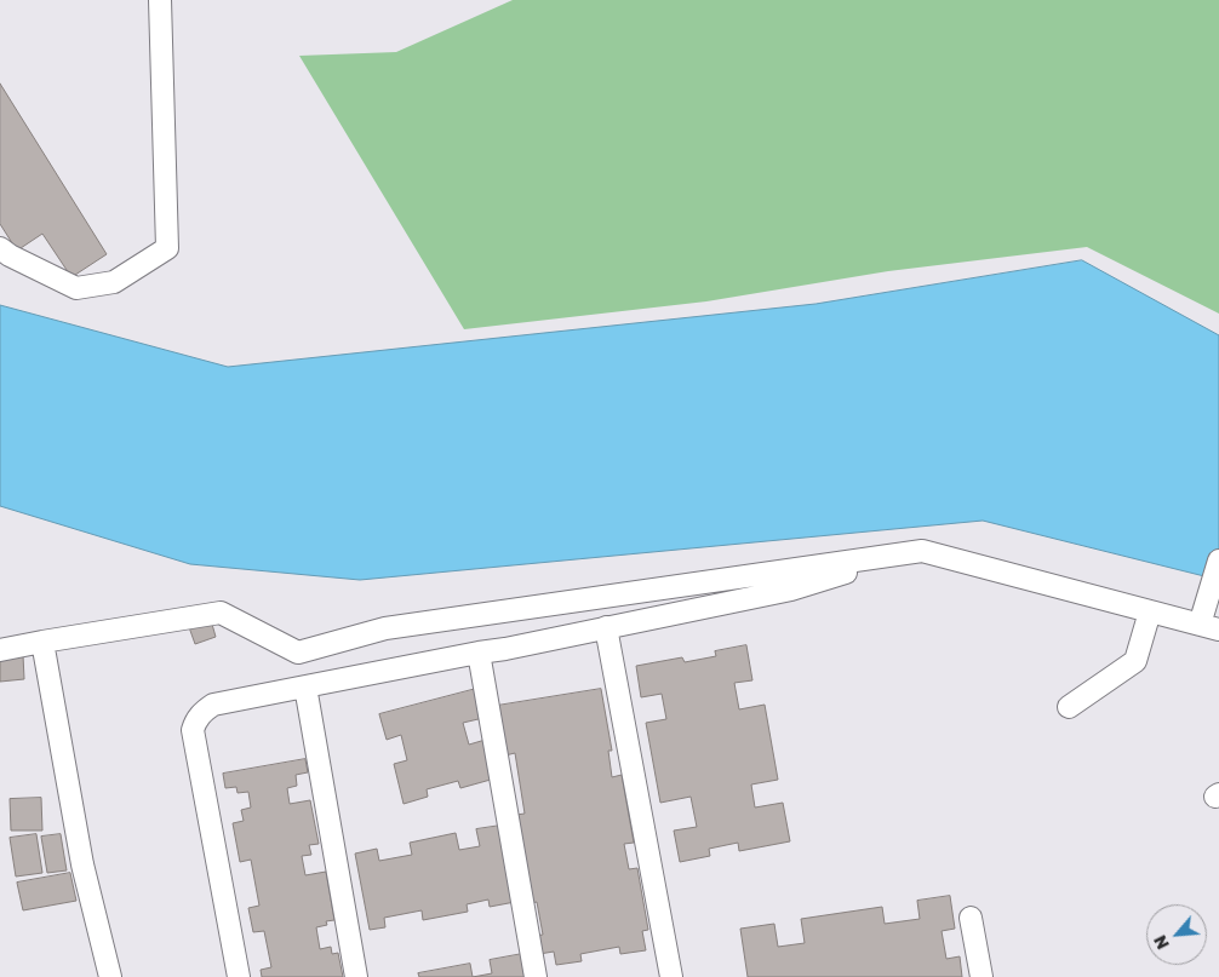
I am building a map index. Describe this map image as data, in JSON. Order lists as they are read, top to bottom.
{
  "north": "bottom left"
}
